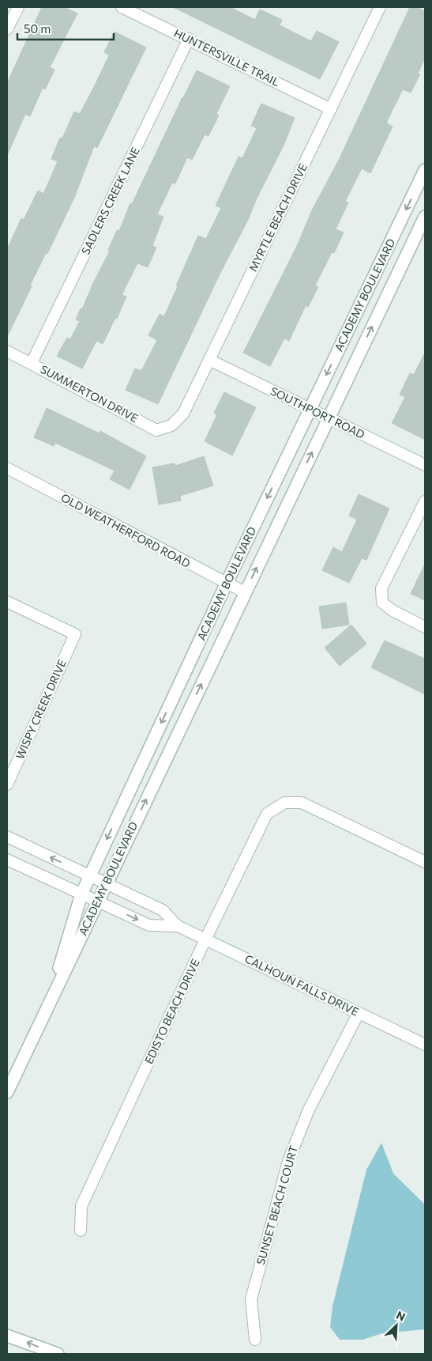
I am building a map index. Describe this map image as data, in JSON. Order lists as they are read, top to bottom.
{
  "streets": {
    "main road": ["ACADEMY BOULEVARD"],
    "street": [
      "HUNTERSVILLE TRAIL",
      "SADLERS CREEK LANE",
      "MYRTLE BEACH DRIVE",
      "SUMMERTON DRIVE",
      "SOUTHPORT ROAD",
      "OLD WEATHERFORD ROAD",
      "WISPY CREEK DRIVE",
      "CALHOUN FALLS DRIVE",
      "EDISTO BEACH DRIVE",
      "SUNSET BEACH COURT"
    ]
  },
  "crossings": [
    ["HUNTERSVILLE TRAIL", "SADLERS CREEK LANE"],
    ["HUNTERSVILLE TRAIL", "MYRTLE BEACH DRIVE"],
    ["SADLERS CREEK LANE", "SUMMERTON DRIVE"],
    ["MYRTLE BEACH DRIVE", "SUMMERTON DRIVE"],
    ["MYRTLE BEACH DRIVE", "SOUTHPORT ROAD"],
    ["ACADEMY BOULEVARD", "SOUTHPORT ROAD"],
    ["ACADEMY BOULEVARD", "OLD WEATHERFORD ROAD"],
    ["ACADEMY BOULEVARD", "CALHOUN FALLS DRIVE"],
    ["CALHOUN FALLS DRIVE", "EDISTO BEACH DRIVE"],
    ["CALHOUN FALLS DRIVE", "SUNSET BEACH COURT"]
  ],
  "scale_bar": "50 m",
  "north": "top right"
}
